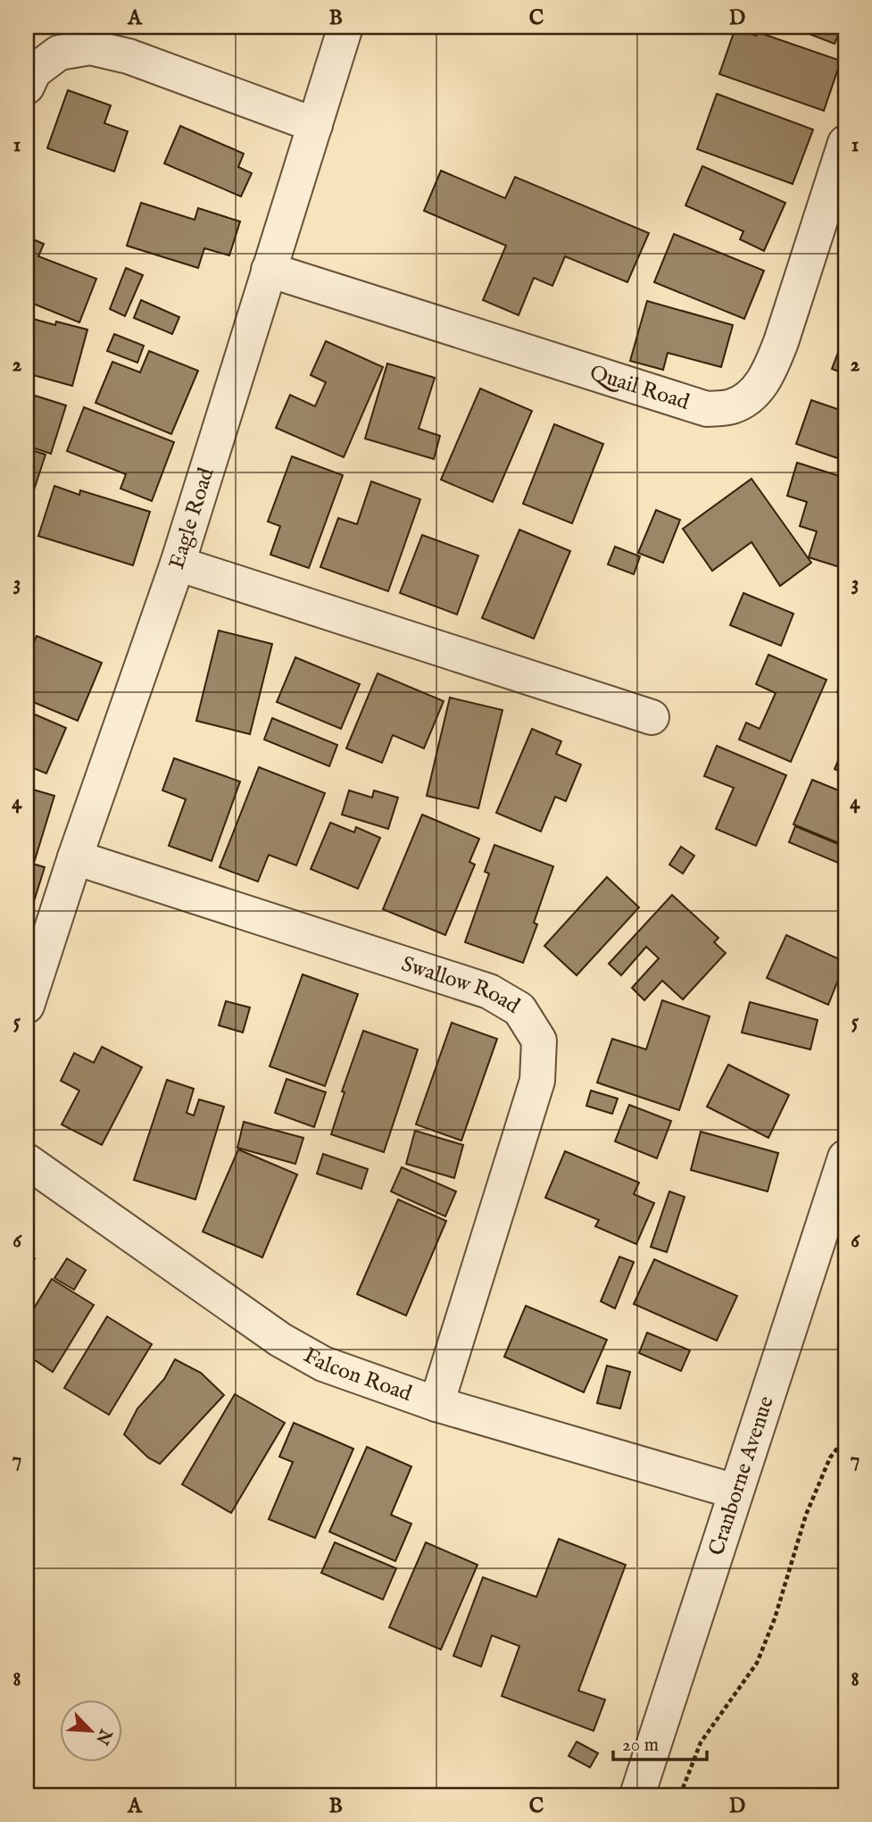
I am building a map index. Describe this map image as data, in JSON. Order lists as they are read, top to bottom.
{
  "streets": {
    "street": [
      "Quail Road",
      "Eagle Road",
      "Swallow Road",
      "Falcon Road",
      "Cranborne Avenue"
    ]
  },
  "crossings": [
    ["Quail Road", "Eagle Road"],
    ["Eagle Road", "Swallow Road"],
    ["Swallow Road", "Falcon Road"],
    ["Falcon Road", "Cranborne Avenue"]
  ],
  "scale_bar": "20 m",
  "north": "bottom right",
  "grid": {
    "columns": [
      "A",
      "B",
      "C",
      "D"
    ],
    "rows": [
      "1",
      "2",
      "3",
      "4",
      "5",
      "6",
      "7",
      "8"
    ]
  }
}
